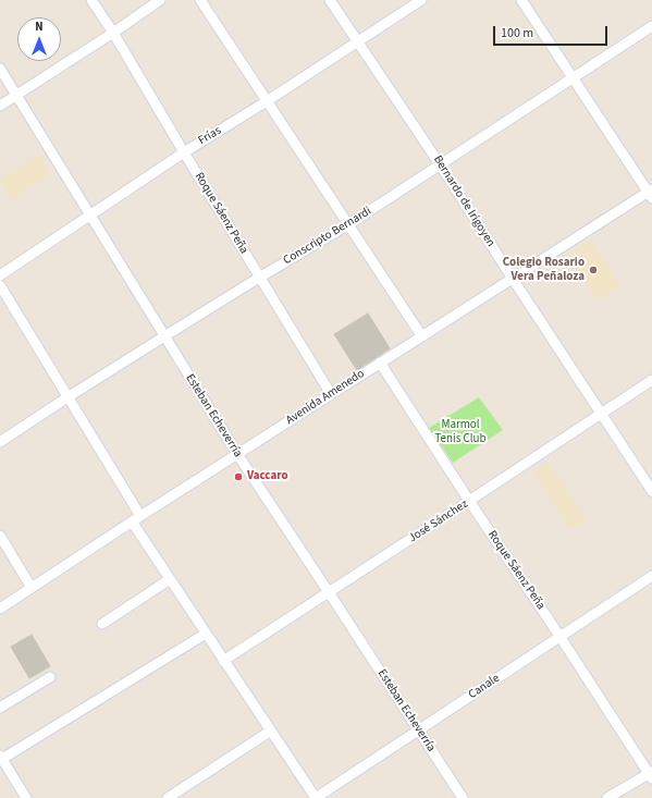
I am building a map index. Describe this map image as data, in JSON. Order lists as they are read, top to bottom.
{
  "streets": {
    "street": [
      "Frías",
      "Bernardo de Irigoyen",
      "Roque Sáenz Peña",
      "Conscripto Bernardi",
      "Avenida Amenedo",
      "Esteban Echeverría",
      "José Sánchez",
      "Canale"
    ]
  },
  "crossings": [
    ["Frías", "Bernardo de Irigoyen"],
    ["Frías", "Roque Sáenz Peña"],
    ["Frías", "Esteban Echeverría"],
    ["Bernardo de Irigoyen", "Conscripto Bernardi"],
    ["Bernardo de Irigoyen", "Avenida Amenedo"],
    ["Bernardo de Irigoyen", "José Sánchez"],
    ["Roque Sáenz Peña", "Conscripto Bernardi"],
    ["Roque Sáenz Peña", "Avenida Amenedo"],
    ["Roque Sáenz Peña", "José Sánchez"],
    ["Roque Sáenz Peña", "Canale"],
    ["Conscripto Bernardi", "Esteban Echeverría"],
    ["Avenida Amenedo", "Esteban Echeverría"],
    ["Esteban Echeverría", "José Sánchez"],
    ["Esteban Echeverría", "Canale"]
  ],
  "parks": ["Marmol Tenis Club"],
  "places": ["Colegio Rosario Vera Peñaloza", "Vaccaro"],
  "scale_bar": "100 m",
  "north": "top"
}
